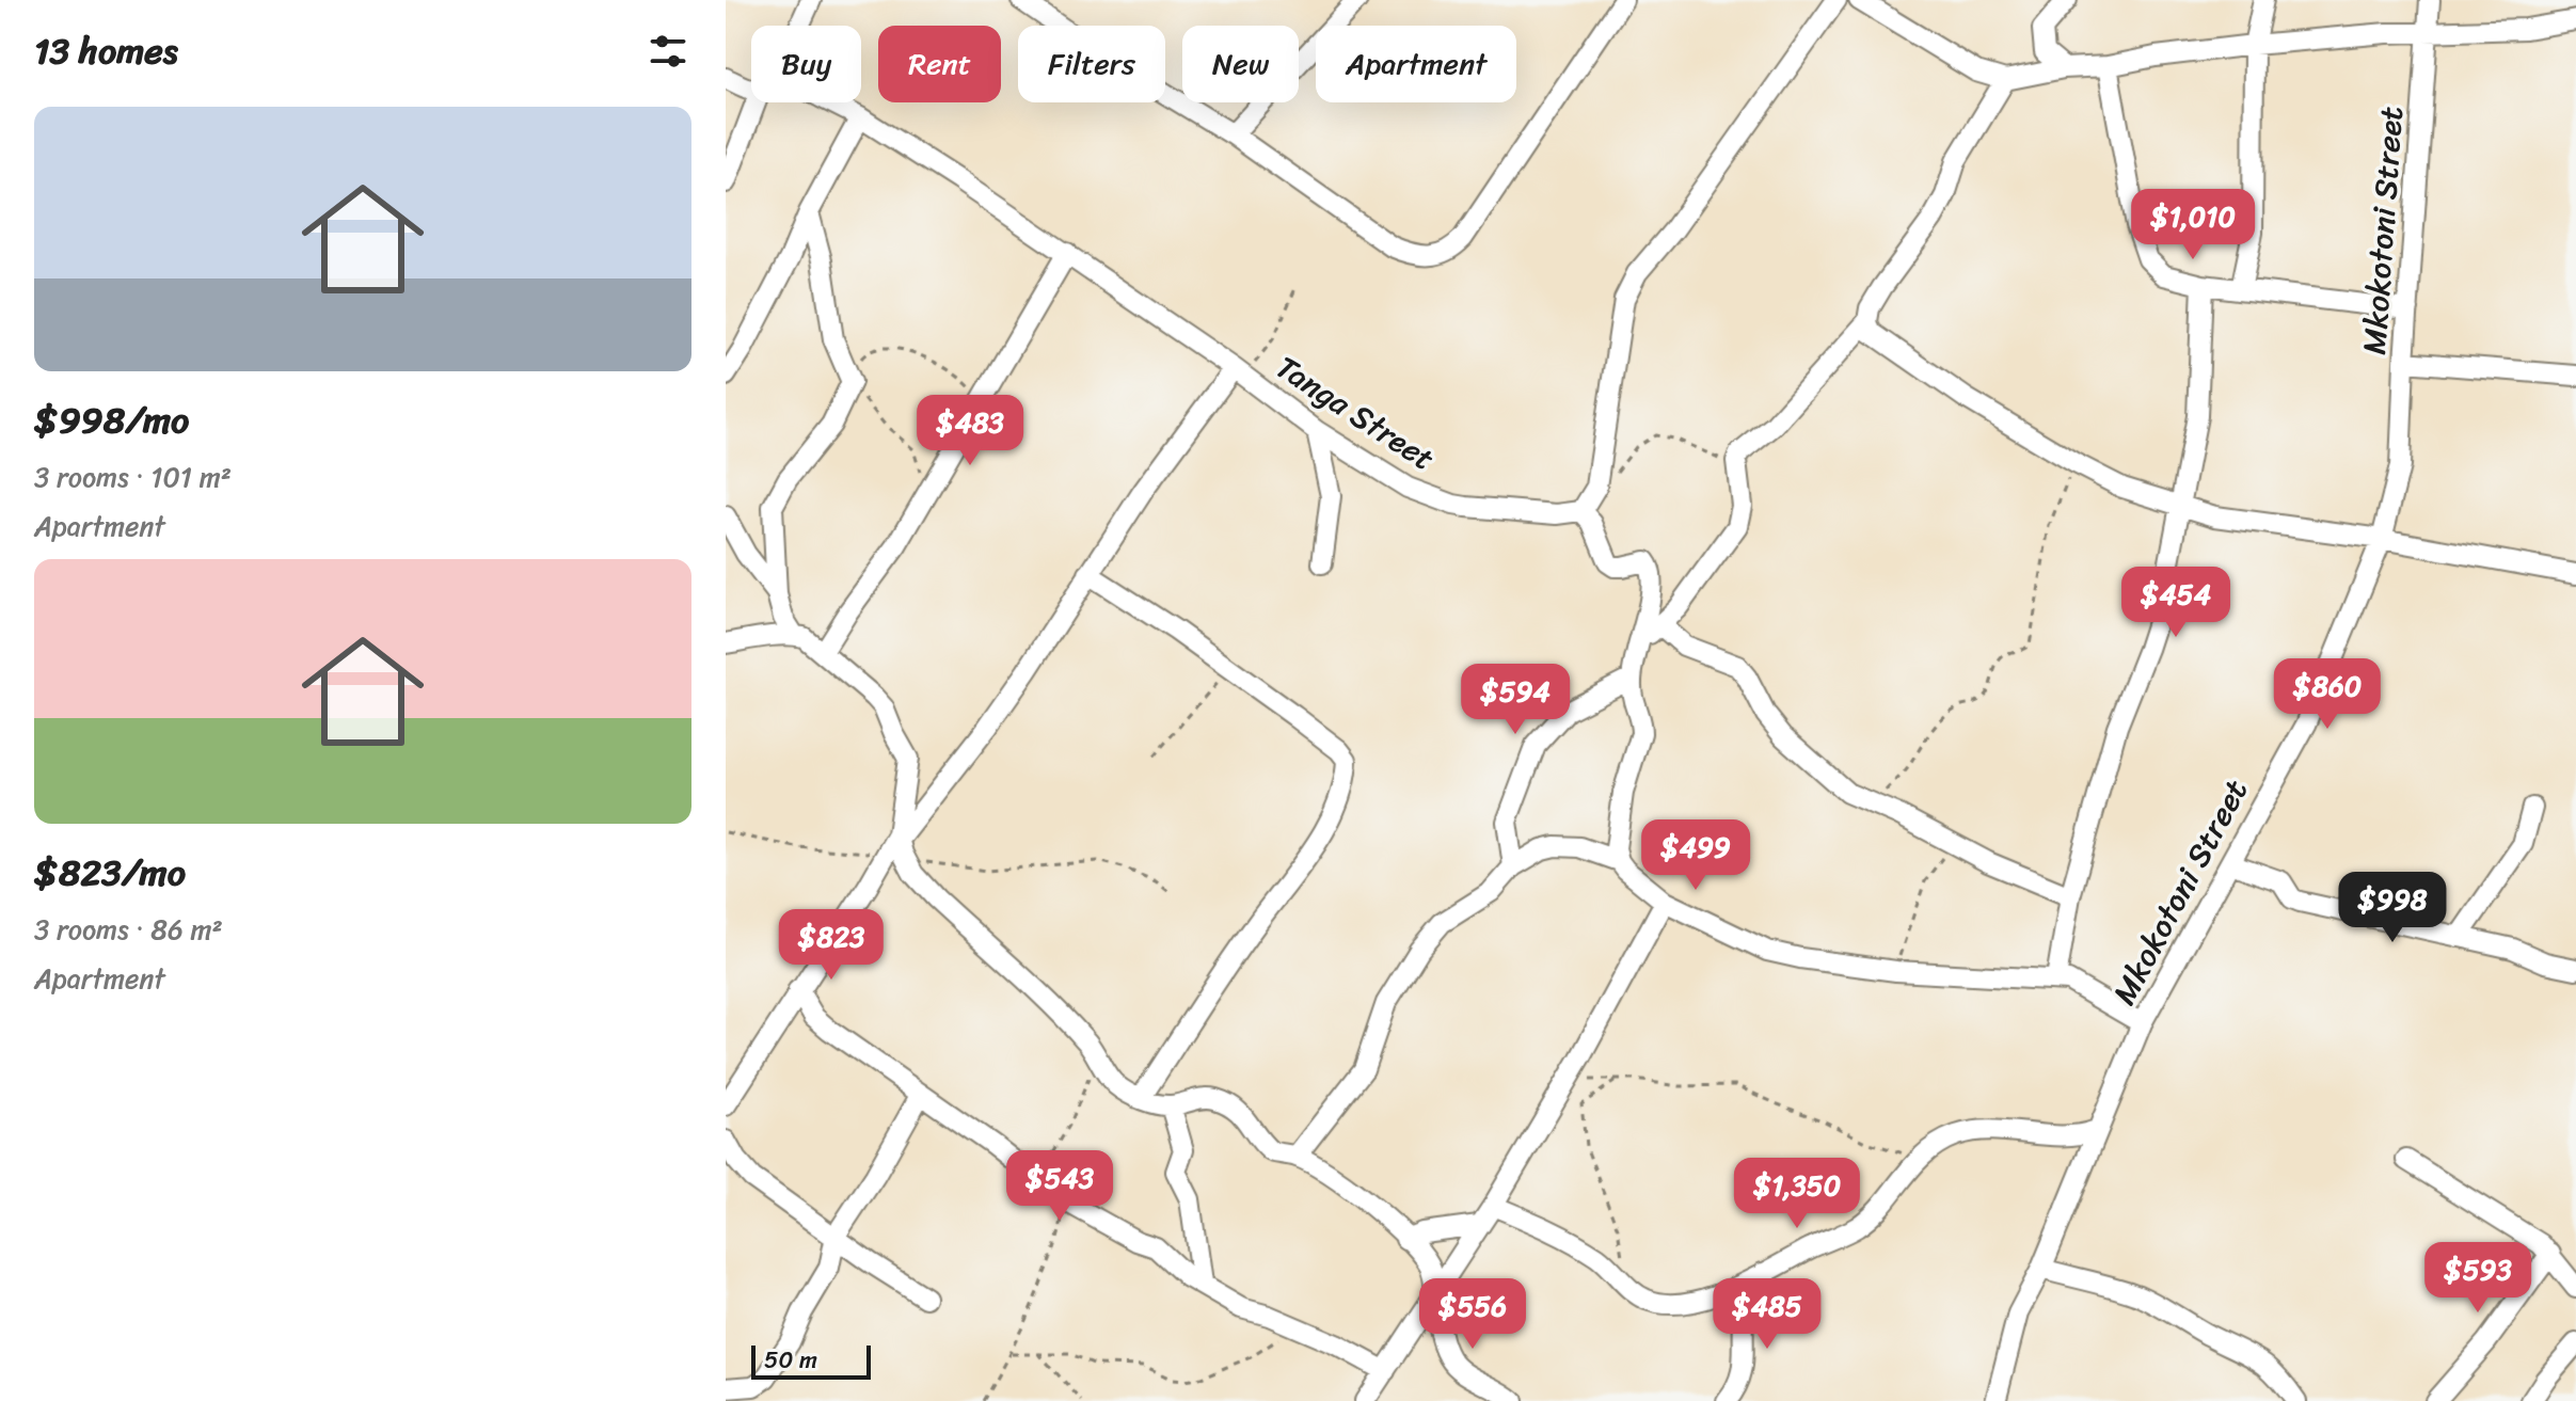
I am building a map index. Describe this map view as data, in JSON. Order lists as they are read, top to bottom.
{
  "streets": {
    "street": ["Mkokotoni Street", "Tanga Street"]
  },
  "scale_bar": "50 m",
  "page": {
    "heading": "13 homes",
    "chip": [
      "Buy",
      "Rent",
      "Filters",
      "New",
      "Apartment"
    ],
    "list": [
      {
        "name": "$998/mo",
        "note": "3 rooms · 101 m² · Apartment"
      },
      {
        "name": "$823/mo",
        "note": "3 rooms · 86 m² · Apartment"
      }
    ],
    "price": [
      "$1,010",
      "$483",
      "$454",
      "$860",
      "$594",
      "$499",
      "$998",
      "$823",
      "$543",
      "$1,350",
      "$593",
      "$556",
      "$485"
    ],
    "scale": "50 m"
  }
}
